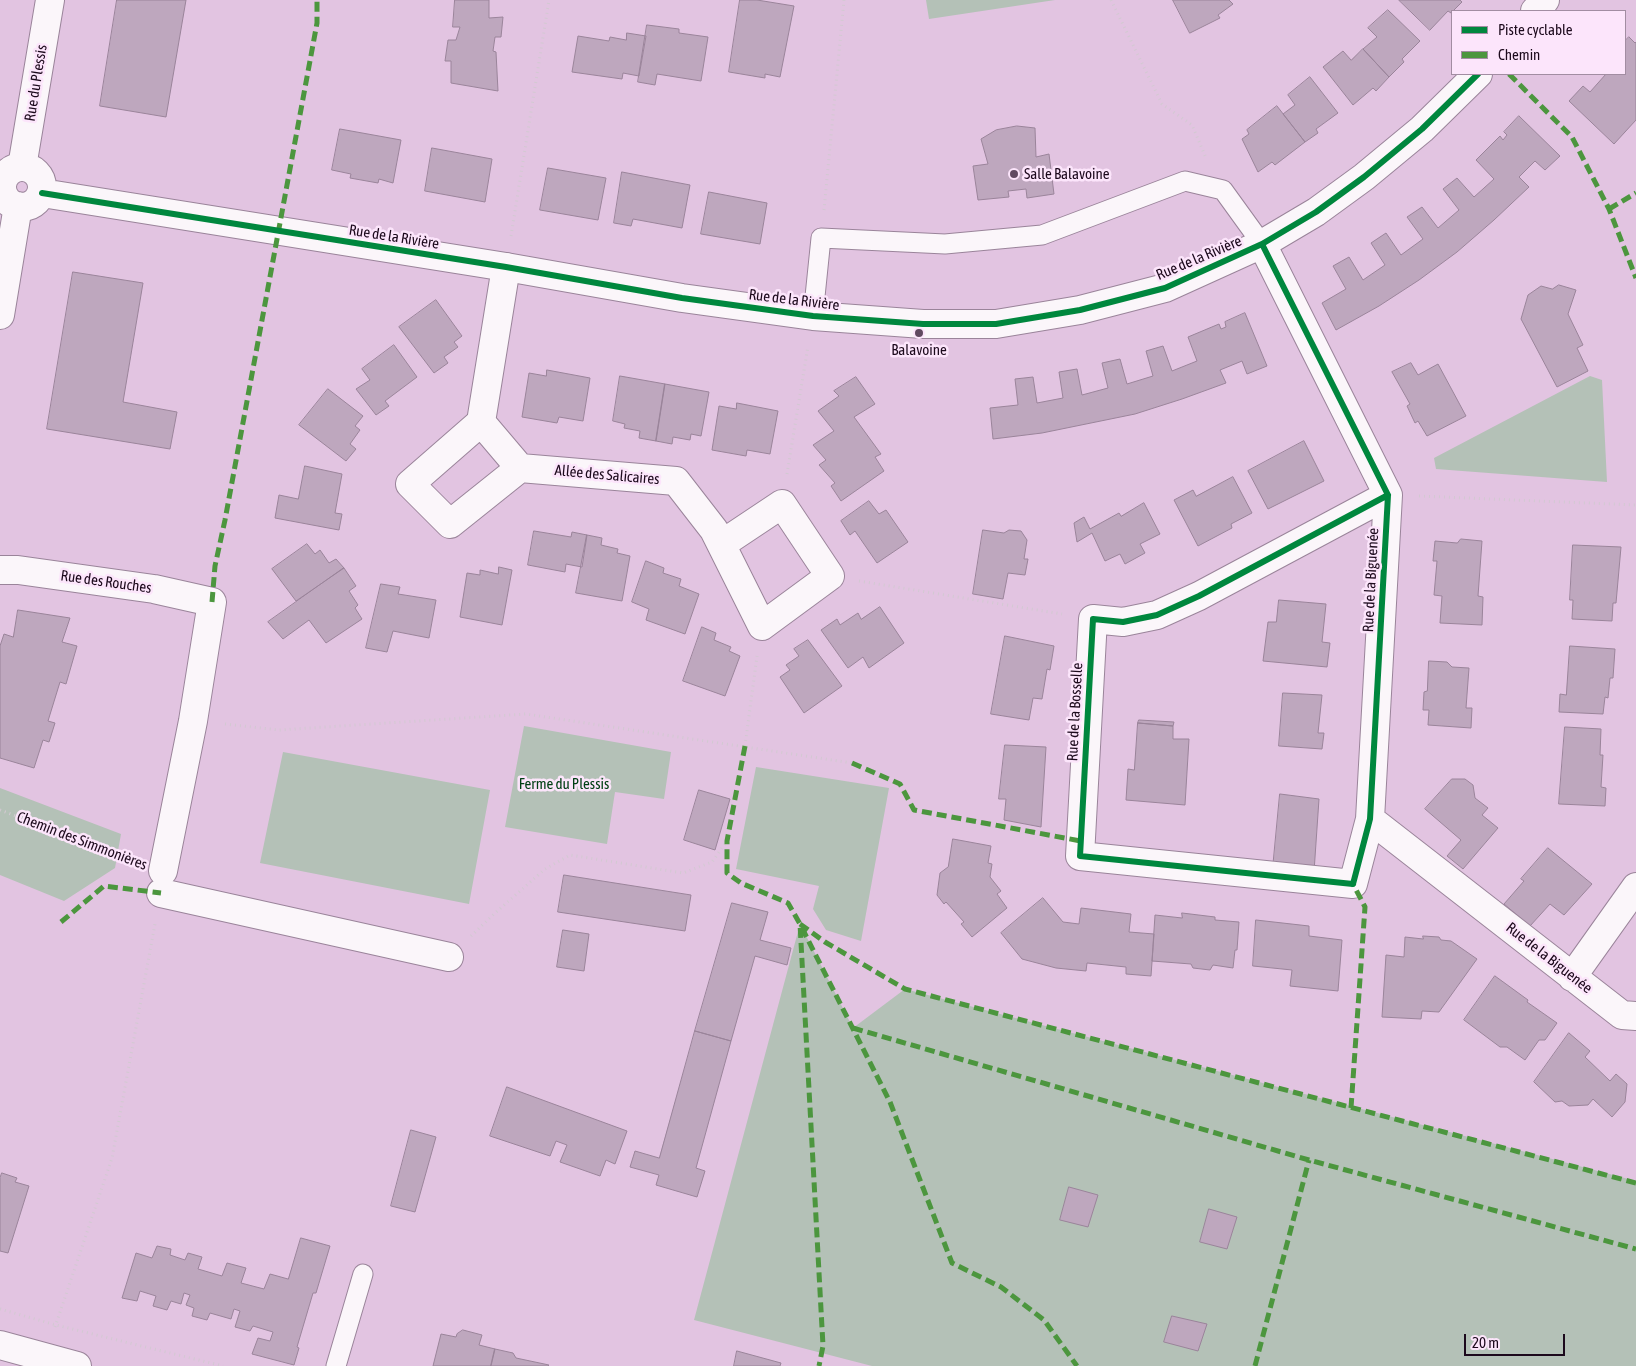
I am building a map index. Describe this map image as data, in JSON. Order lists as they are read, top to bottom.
{
  "streets": {
    "street": [
      "Rue du Plessis",
      "Rue de la Rivière",
      "Allée des Salicaires",
      "Rue de la Biguenée",
      "Rue des Rouches",
      "Rue de la Bosselle"
    ],
    "path": ["Chemin des Simmonières"]
  },
  "crossings": [
    ["Rue du Plessis", "Rue de la Rivière"],
    ["Rue de la Rivière", "Rue de la Biguenée"],
    ["Rue de la Biguenée", "Rue de la Bosselle"]
  ],
  "parks": ["Ferme du Plessis"],
  "places": ["Salle Balavoine", "Balavoine"],
  "legend": ["Piste cyclable", "Chemin"],
  "scale_bar": "20 m"
}
